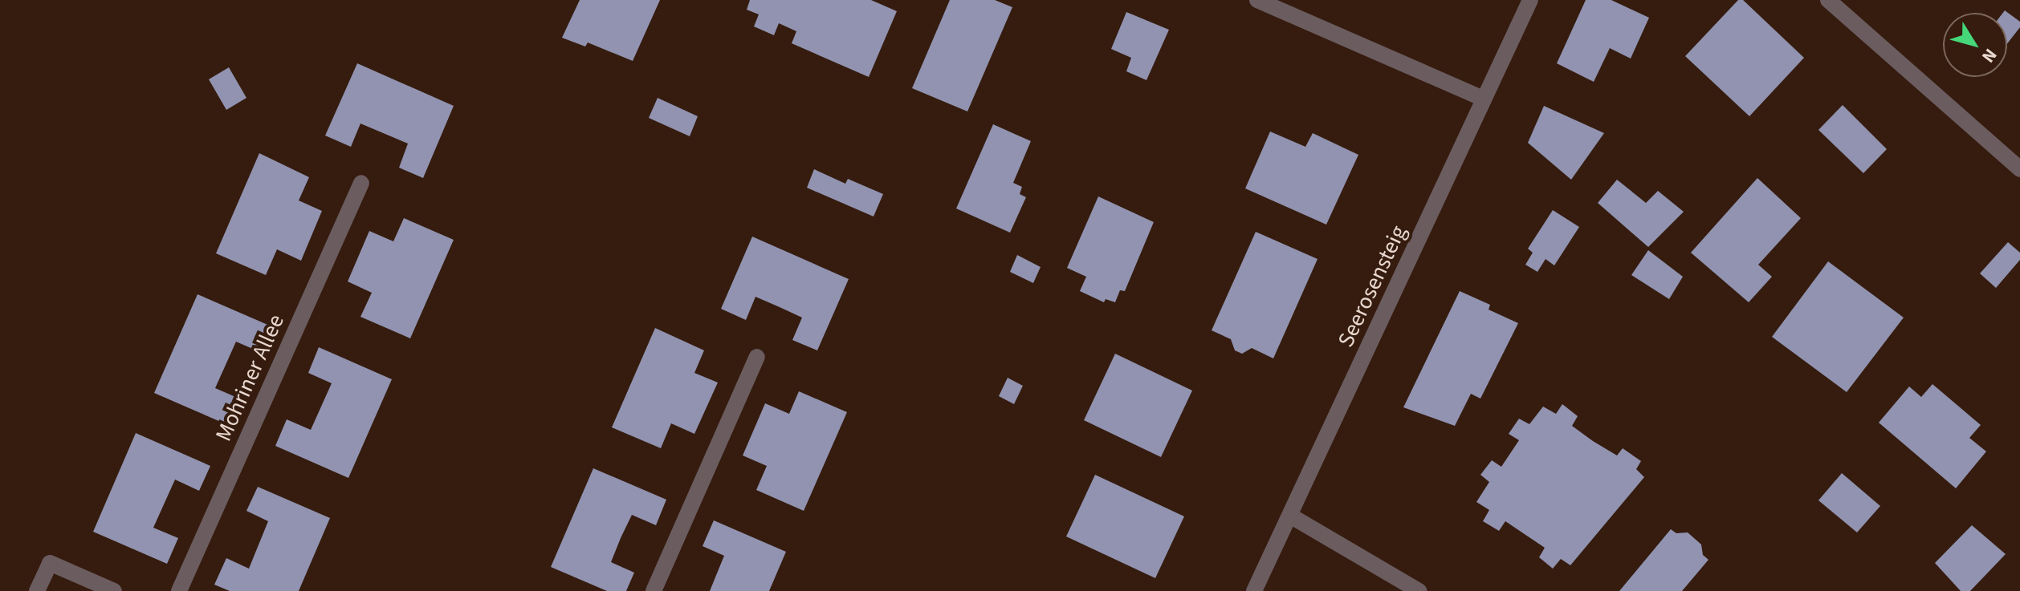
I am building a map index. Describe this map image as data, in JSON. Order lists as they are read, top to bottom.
{
  "streets": {
    "street": ["Seerosensteig", "Mohriner Allee"]
  },
  "north": "bottom right"
}
